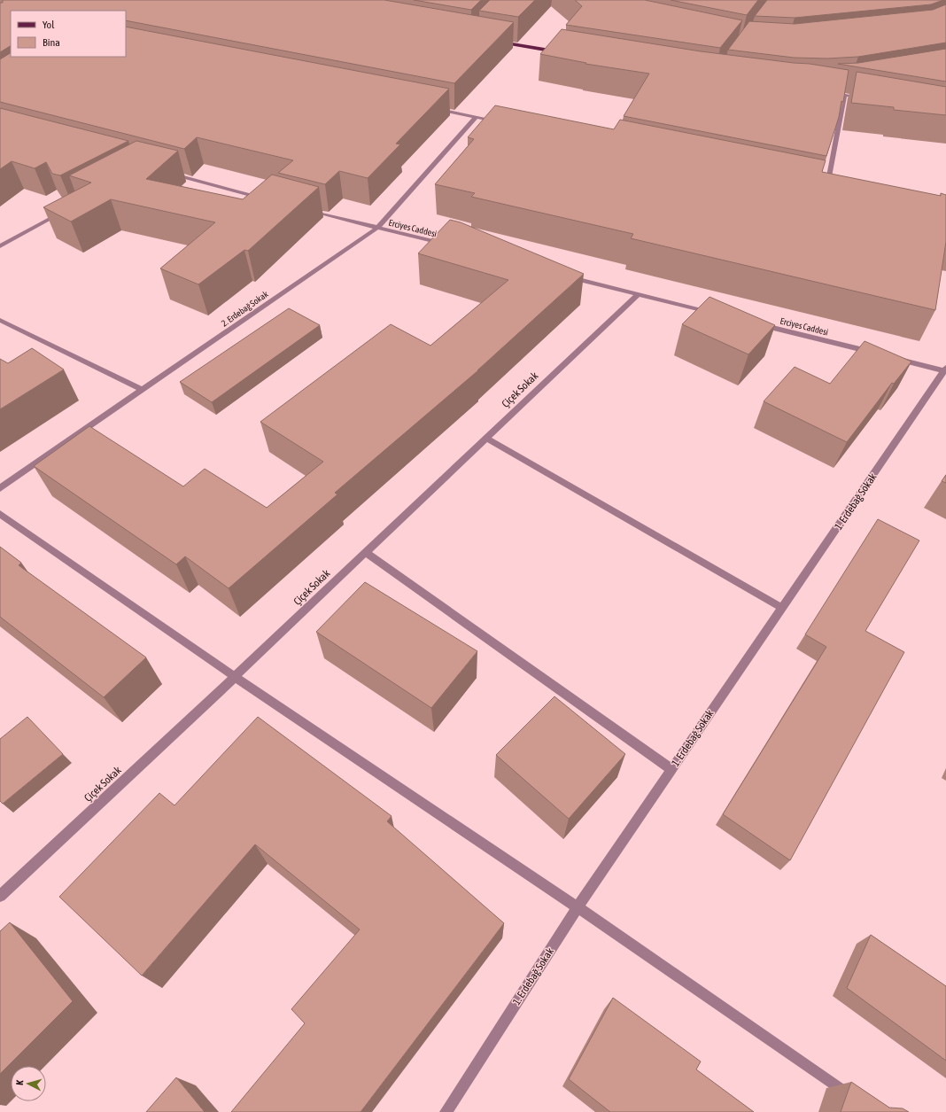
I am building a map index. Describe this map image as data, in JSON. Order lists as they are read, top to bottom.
{
  "streets": {
    "street": [
      "Erciyes Caddesi",
      "2. Erdebağ Sokak",
      "Çiçek Sokak",
      "1. Erdebağ Sokak"
    ]
  },
  "crossings": [
    ["Erciyes Caddesi", "2. Erdebağ Sokak"]
  ],
  "legend": ["Yol", "Bina"],
  "north": "left"
}
